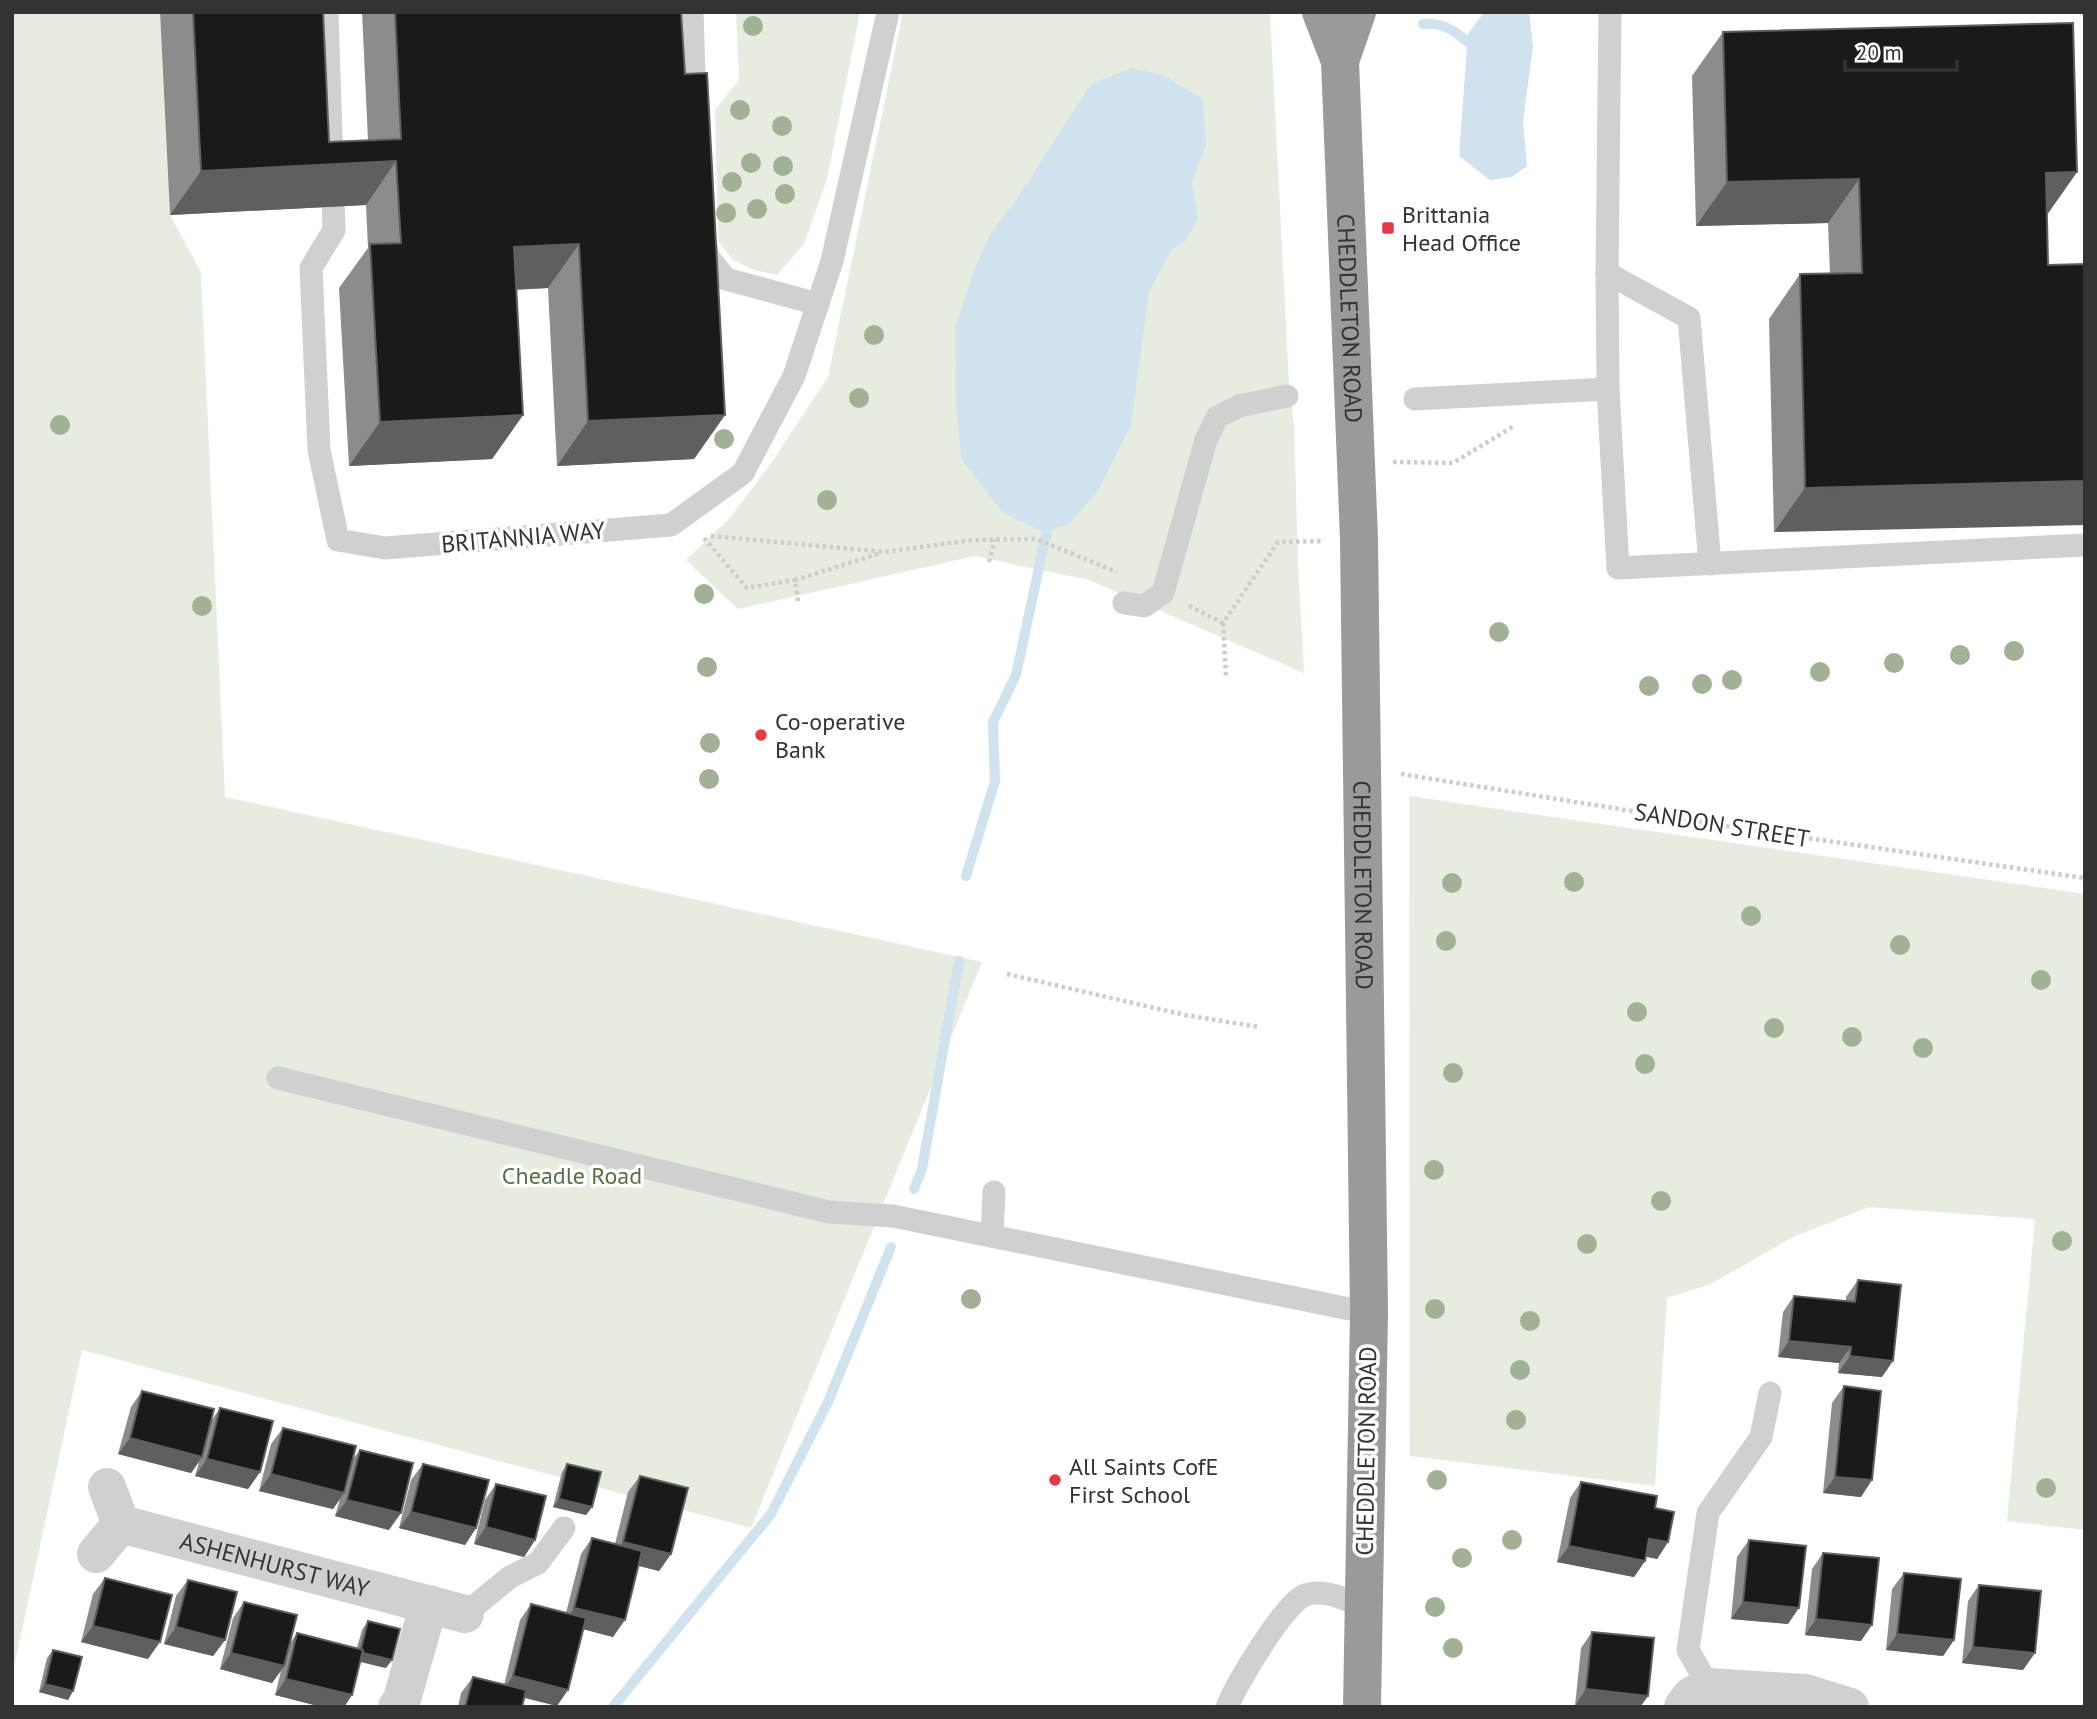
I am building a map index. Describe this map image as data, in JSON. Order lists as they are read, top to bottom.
{
  "streets": {
    "highway": ["CHEDDLETON ROAD"],
    "street": ["ASHENHURST WAY"],
    "lane": ["BRITANNIA WAY"],
    "path": ["SANDON STREET"]
  },
  "crossings": [
    ["CHEDDLETON ROAD", "SANDON STREET"]
  ],
  "parks": ["Cheadle Road"],
  "places": {
    "transit": ["Brittania Head Office"],
    "other": ["Co-operative Bank", "All Saints CofE First School"]
  },
  "scale_bar": "20 m"
}
